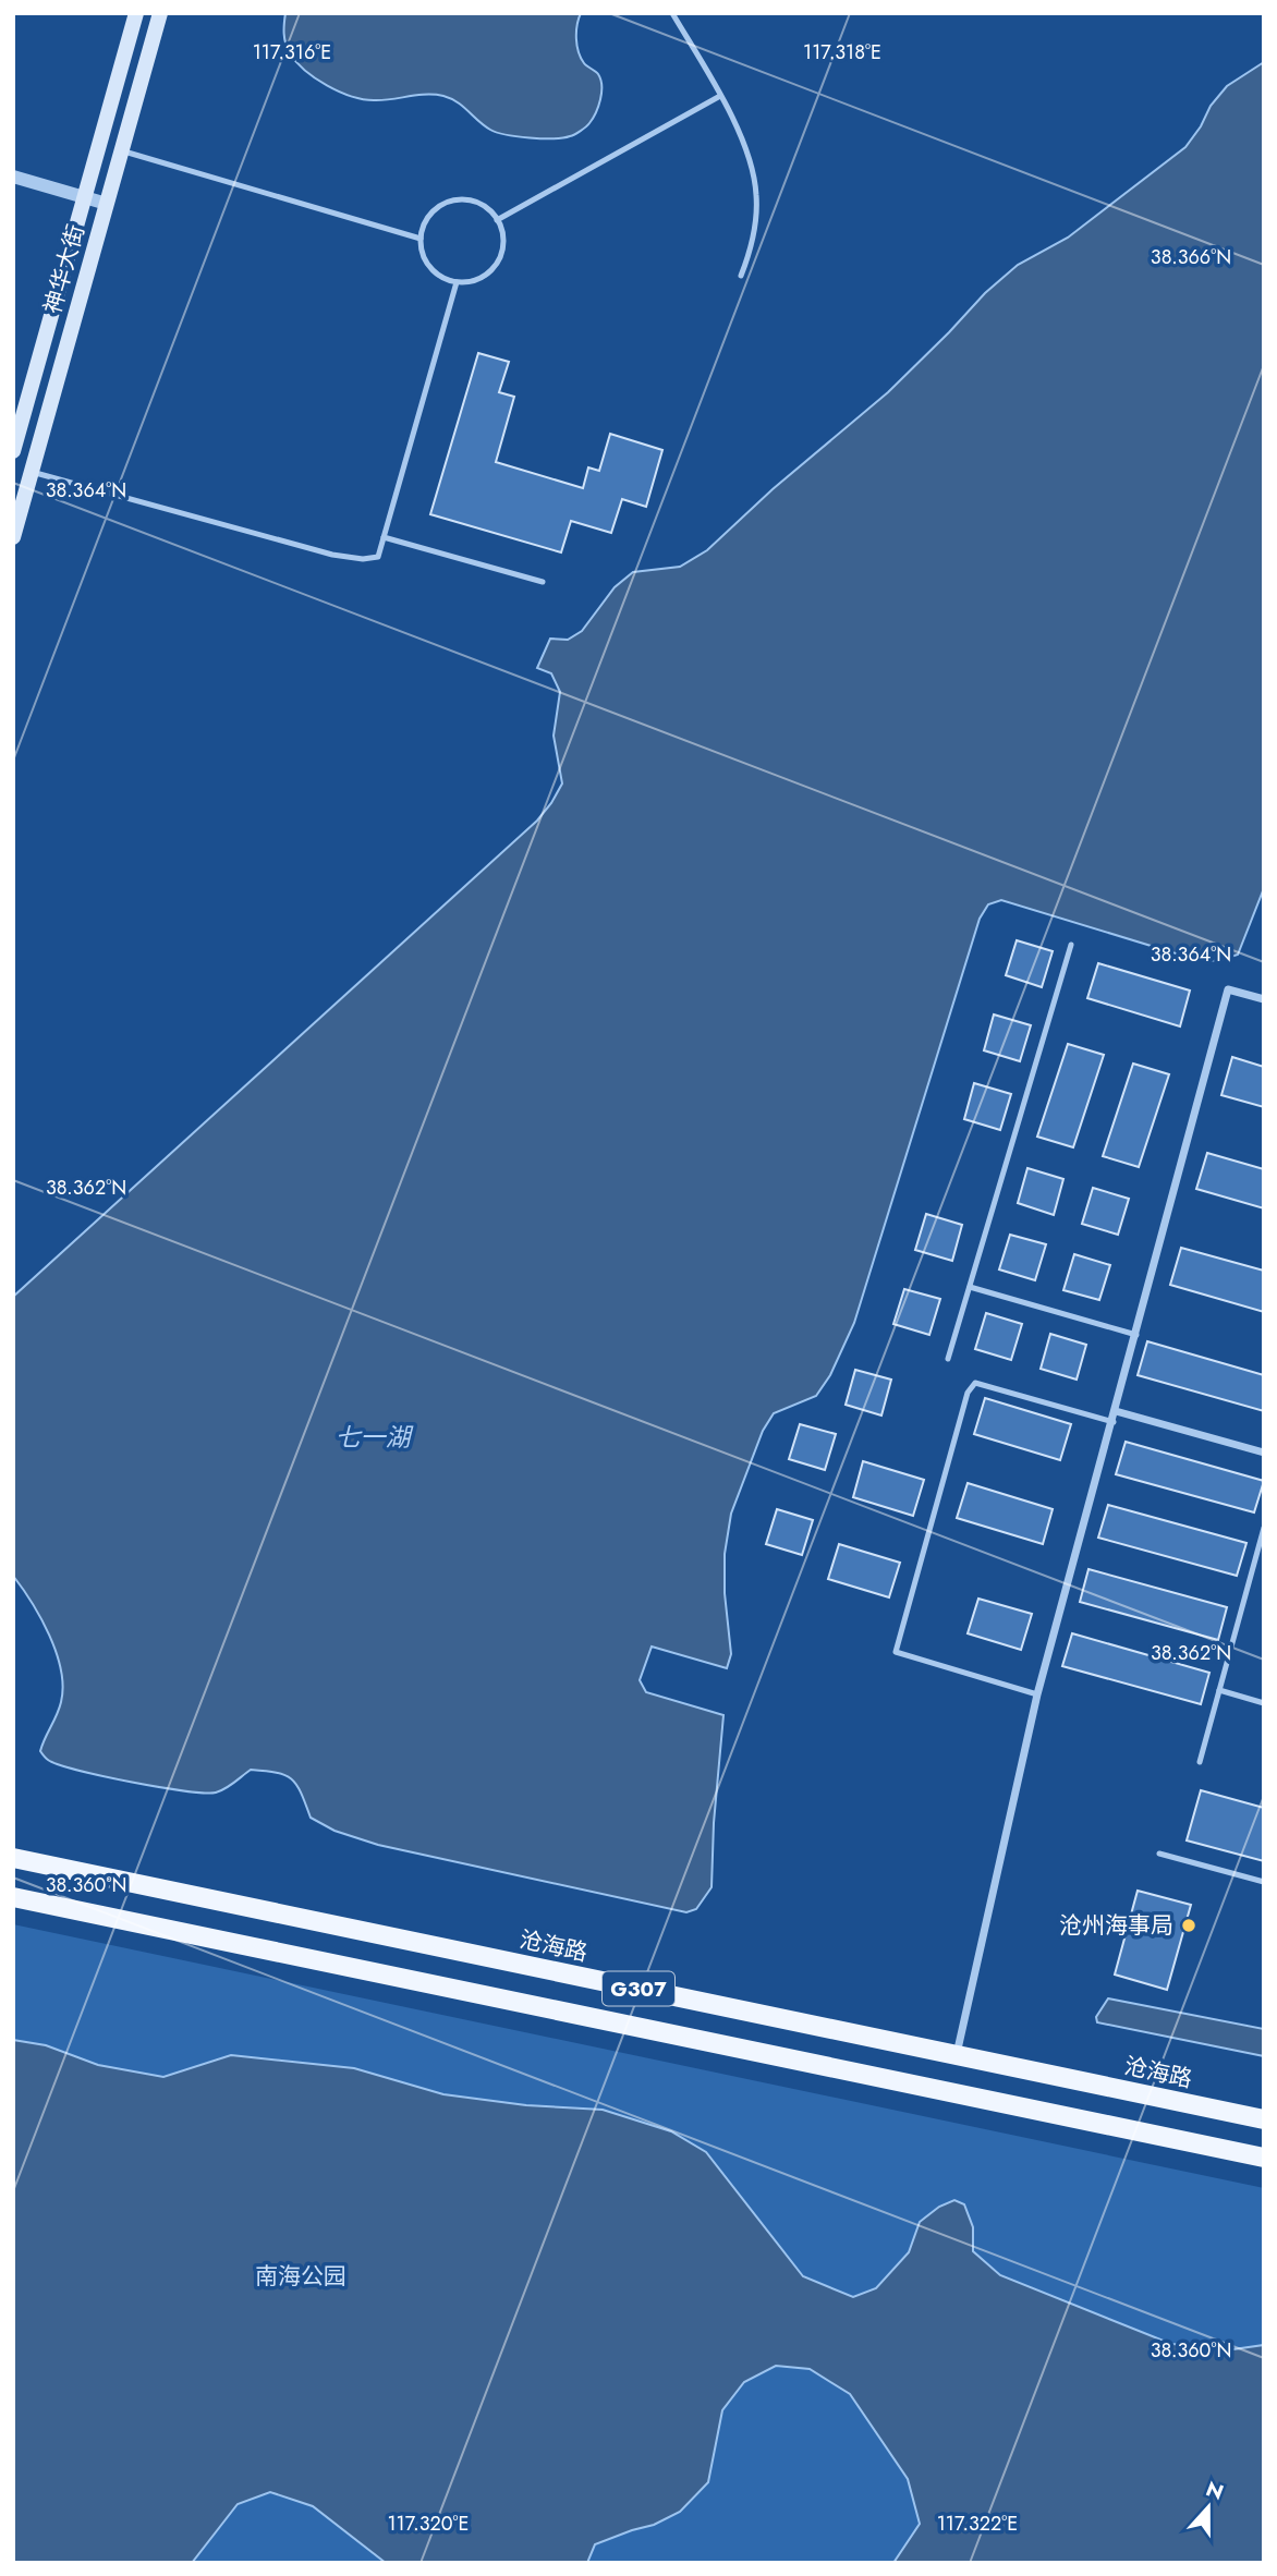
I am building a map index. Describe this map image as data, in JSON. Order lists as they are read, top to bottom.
{
  "streets": {
    "main road": ["神华大街", "沧海路", "G307"]
  },
  "water": ["七一湖"],
  "parks": ["南海公园"],
  "places": ["沧州海事局"],
  "north": "top",
  "coordinates": [
    "117.316°E",
    "117.318°E",
    "38.366°N",
    "38.364°N",
    "38.362°N",
    "38.360°N",
    "117.320°E",
    "117.322°E"
  ]
}
